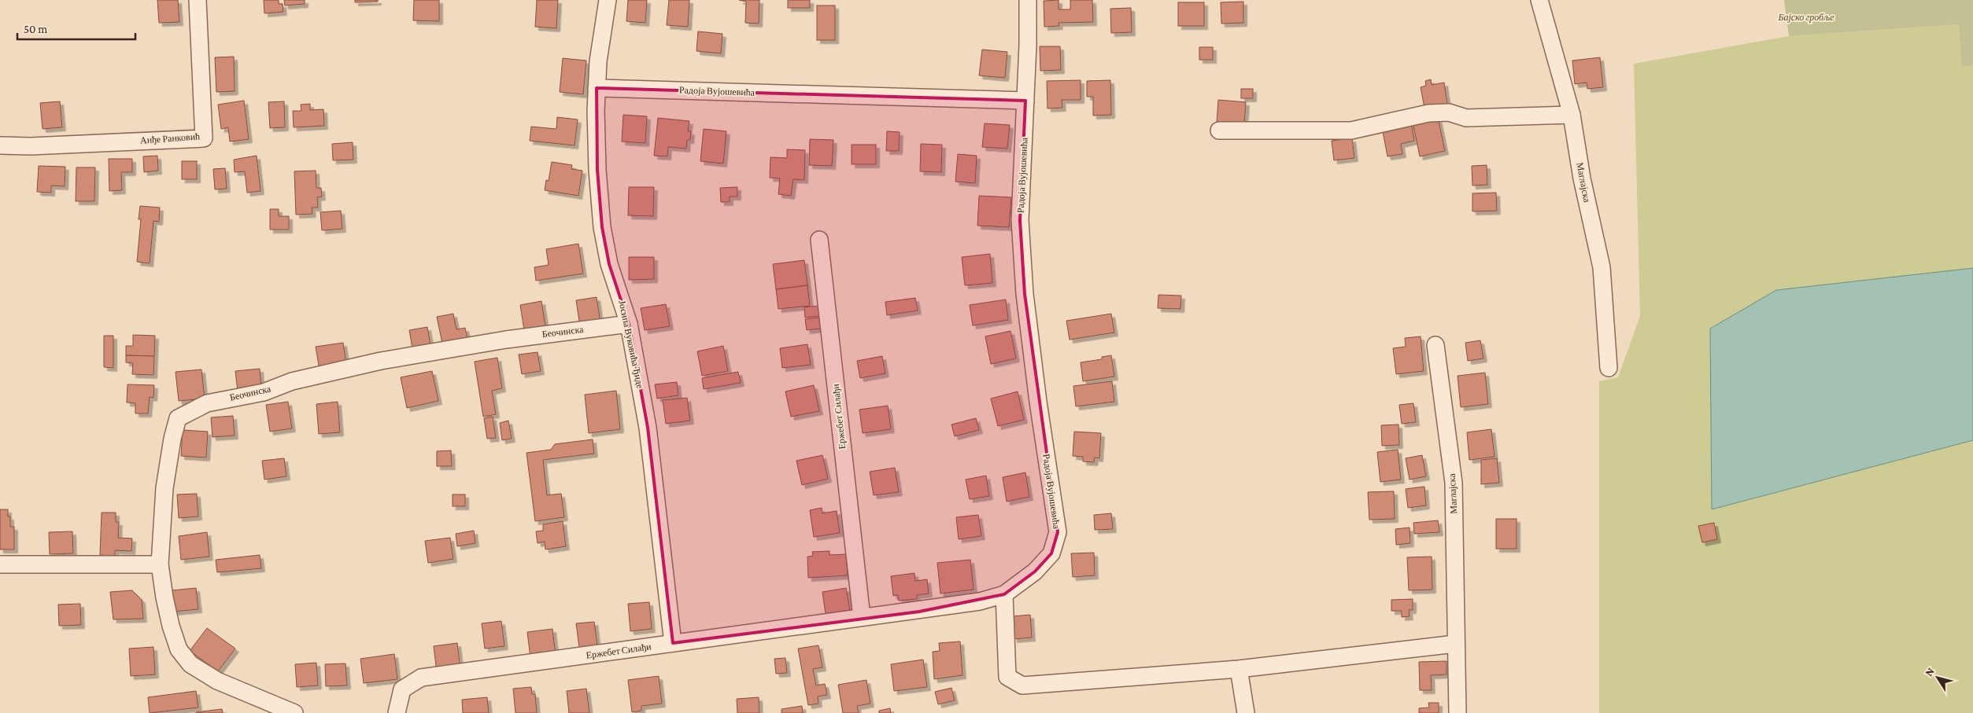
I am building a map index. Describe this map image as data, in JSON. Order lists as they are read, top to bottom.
{
  "streets": {
    "street": [
      "Радоја Вујошевића",
      "Анђе Ранковић",
      "Маглајска",
      "Беочинска",
      "Јосипа Вуковића Ђиде",
      "Ержебет Силађи"
    ]
  },
  "crossings": [
    ["Радоја Вујошевића", "Јосипа Вуковића Ђиде"],
    ["Радоја Вујошевића", "Ержебет Силађи"],
    ["Беочинска", "Јосипа Вуковића Ђиде"],
    ["Јосипа Вуковића Ђиде", "Ержебет Силађи"]
  ],
  "parks": ["Бајско гробље"],
  "scale_bar": "50 m",
  "north": "top left"
}
